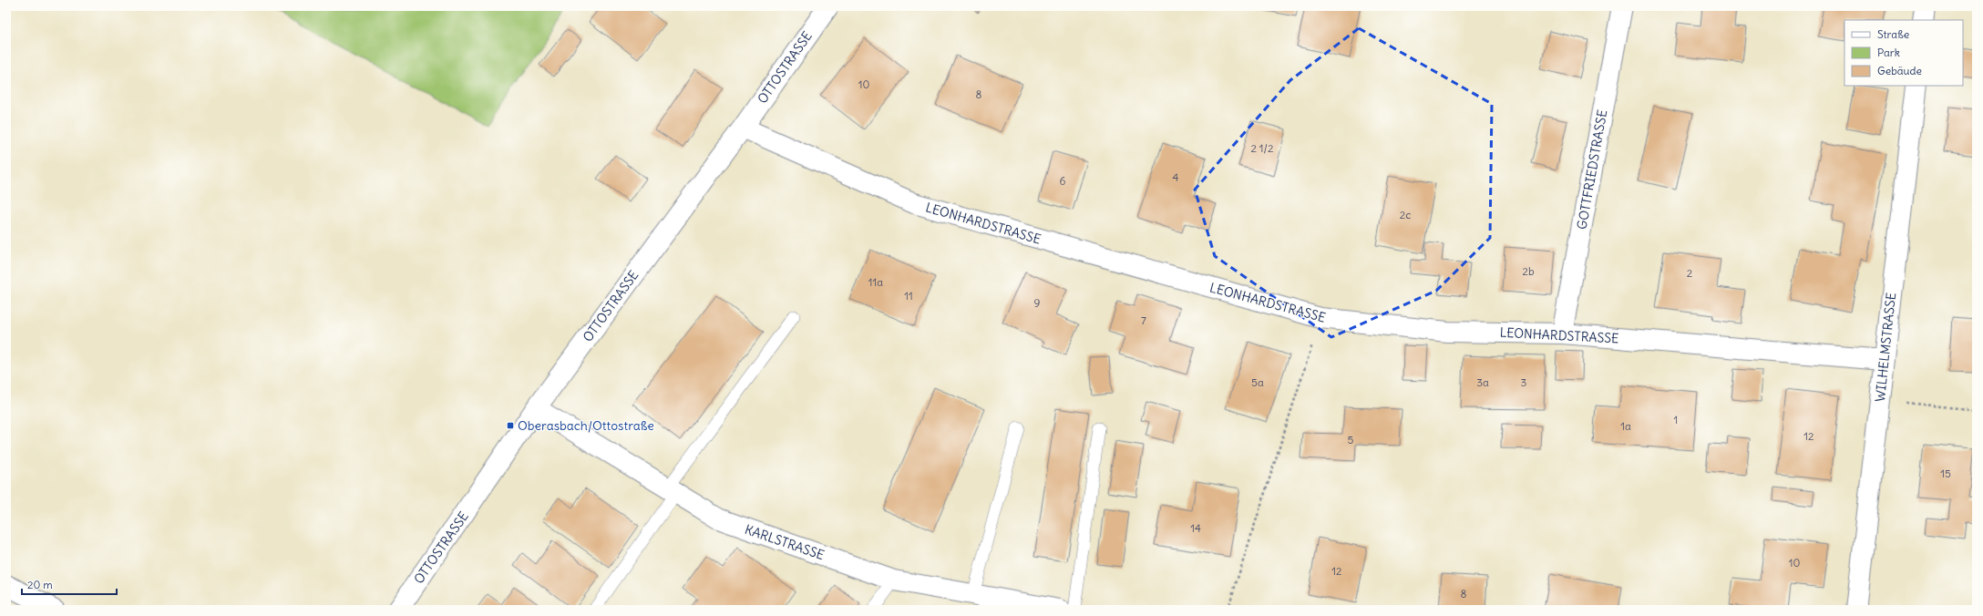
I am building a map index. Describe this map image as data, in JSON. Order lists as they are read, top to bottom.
{
  "streets": {
    "street": [
      "OTTOSTRASSE",
      "GOTTFRIEDSTRASSE",
      "LEONHARDSTRASSE",
      "WILHELMSTRASSE",
      "KARLSTRASSE"
    ]
  },
  "crossings": [
    ["OTTOSTRASSE", "LEONHARDSTRASSE"],
    ["OTTOSTRASSE", "KARLSTRASSE"],
    ["GOTTFRIEDSTRASSE", "LEONHARDSTRASSE"],
    ["LEONHARDSTRASSE", "WILHELMSTRASSE"]
  ],
  "places": {
    "transit": ["Oberasbach/Ottostraße"]
  },
  "house_numbers": [
    "10",
    "8",
    "2 1/2",
    "4",
    "6",
    "2c",
    "2b",
    "2",
    "11a",
    "11",
    "9",
    "7",
    "5a",
    "3a",
    "3",
    "1",
    "1a",
    "12",
    "5",
    "15",
    "14",
    "10",
    "12",
    "8"
  ],
  "legend": ["Straße", "Park", "Gebäude"],
  "scale_bar": "20 m"
}
